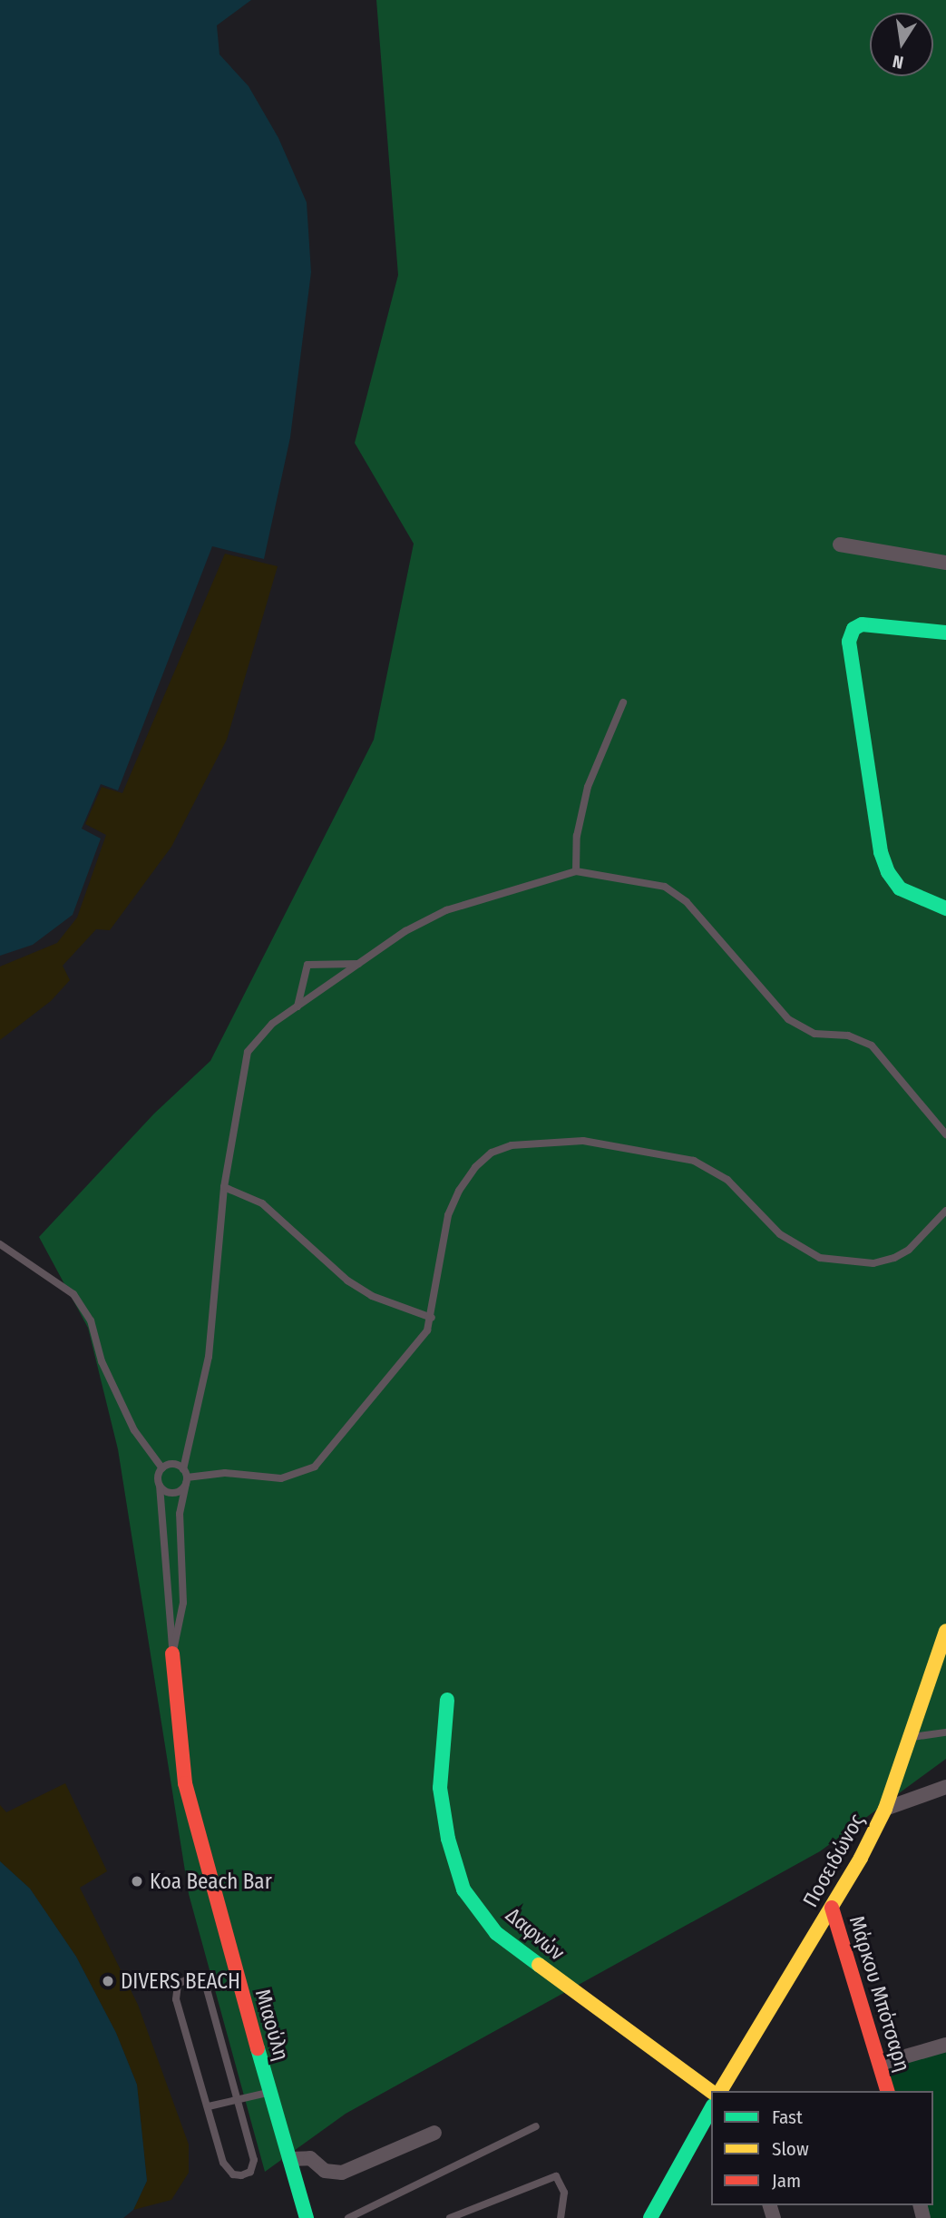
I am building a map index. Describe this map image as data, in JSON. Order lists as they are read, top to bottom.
{
  "streets": {
    "street": [
      "Ποσειδώνος",
      "Δαφνών",
      "Μάρκου Μπότσαρη",
      "Μιαούλη"
    ]
  },
  "crossings": [
    ["Ποσειδώνος", "Μάρκου Μπότσαρη"]
  ],
  "places": ["Koa Beach Bar", "DIVERS BEACH"],
  "legend": ["Fast", "Slow", "Jam"],
  "north": "bottom"
}
